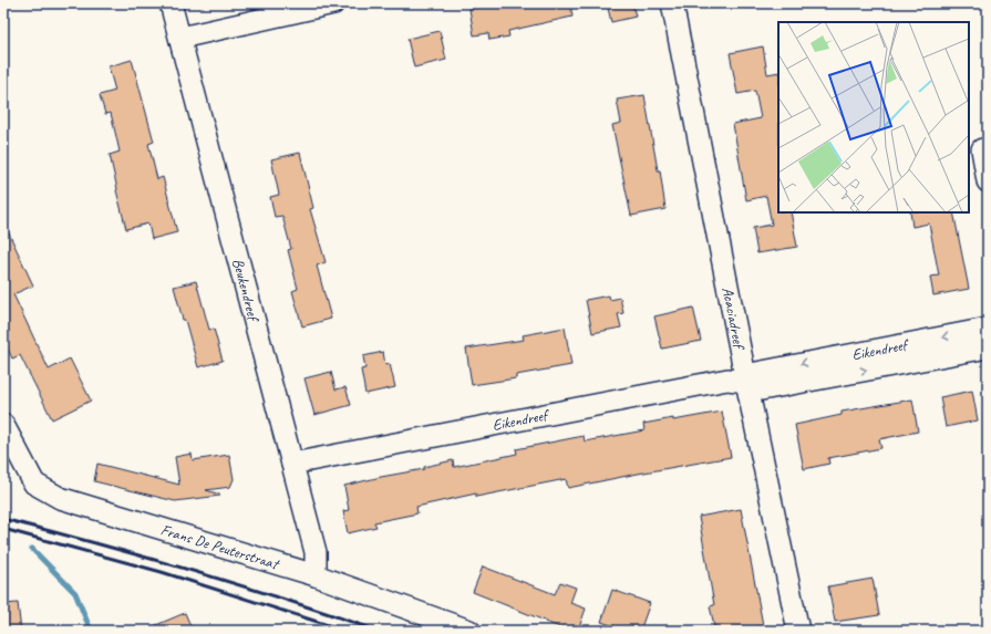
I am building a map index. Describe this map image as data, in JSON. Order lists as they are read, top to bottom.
{
  "streets": {
    "street": [
      "Beukendreef",
      "Acaciadreef",
      "Eikendreef",
      "Frans De Peuterstraat"
    ]
  },
  "crossings": [
    ["Beukendreef", "Eikendreef"],
    ["Beukendreef", "Frans De Peuterstraat"],
    ["Acaciadreef", "Eikendreef"]
  ]
}
